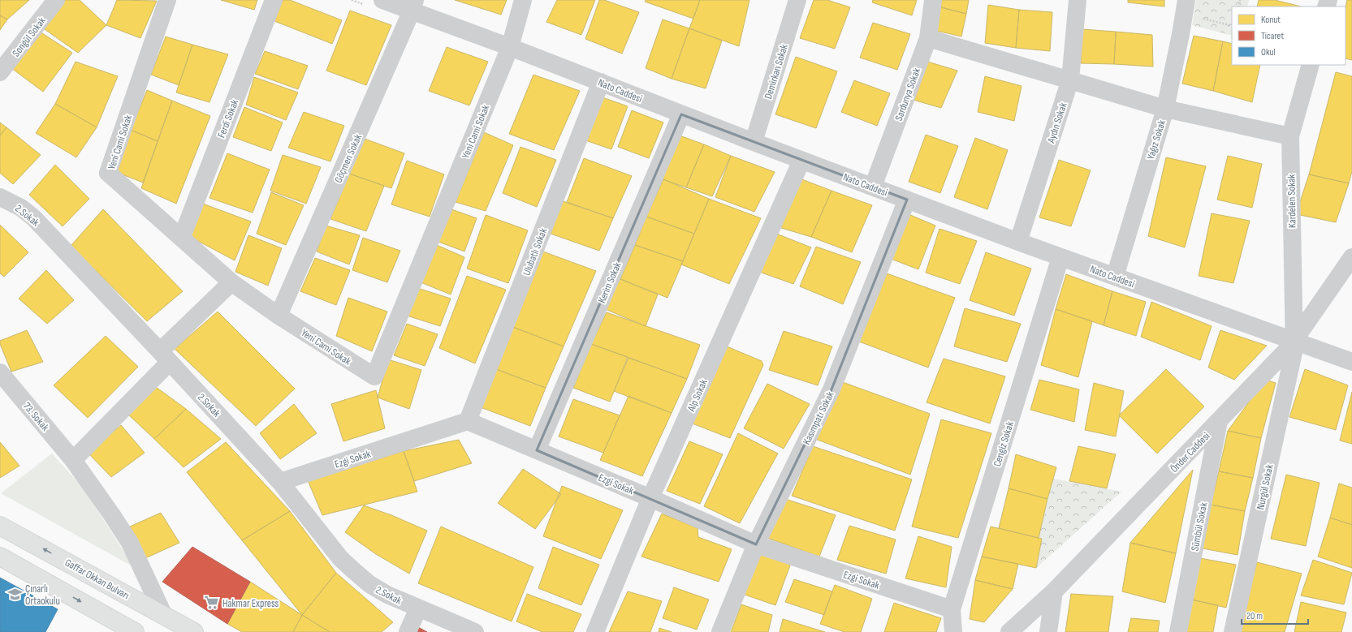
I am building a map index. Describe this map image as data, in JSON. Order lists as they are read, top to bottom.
{
  "streets": {
    "main road": ["Gaffar Okkan Bulvarı"],
    "street": [
      "Songül Sokak",
      "Demirkan Sokak",
      "Nato Caddesi",
      "Sardunya Sokak",
      "Ferdi Sokak",
      "Aydın Sokak",
      "Yeni Cami Sokak",
      "Yağız Sokak",
      "Göçmen Sokak",
      "Kardelen Sokak",
      "2.Sokak",
      "Ulubatlı Sokak",
      "Kerim Sokak",
      "Alp Sokak",
      "73. Sokak",
      "Kasımpatı Sokak",
      "Cengiz Sokak",
      "Önder Caddesi",
      "Ezgi Sokak",
      "Nurgül Sokak",
      "Sümbül Sokak"
    ]
  },
  "crossings": [
    ["Demirkan Sokak", "Nato Caddesi"],
    ["Nato Caddesi", "Sardunya Sokak"],
    ["Nato Caddesi", "Aydın Sokak"],
    ["Nato Caddesi", "Yeni Cami Sokak"],
    ["Nato Caddesi", "Yağız Sokak"],
    ["Nato Caddesi", "Göçmen Sokak"],
    ["Nato Caddesi", "Kardelen Sokak"],
    ["Nato Caddesi", "Ulubatlı Sokak"],
    ["Nato Caddesi", "Kerim Sokak"],
    ["Nato Caddesi", "Alp Sokak"],
    ["Nato Caddesi", "Kasımpatı Sokak"],
    ["Nato Caddesi", "Cengiz Sokak"],
    ["Nato Caddesi", "Önder Caddesi"],
    ["Nato Caddesi", "Nurgül Sokak"],
    ["Ferdi Sokak", "Yeni Cami Sokak"],
    ["Yeni Cami Sokak", "Göçmen Sokak"],
    ["Kardelen Sokak", "Önder Caddesi"],
    ["Kardelen Sokak", "Nurgül Sokak"],
    ["2.Sokak", "Ezgi Sokak"],
    ["Ulubatlı Sokak", "Ezgi Sokak"],
    ["Kerim Sokak", "Ezgi Sokak"],
    ["Alp Sokak", "Ezgi Sokak"],
    ["73. Sokak", "Gaffar Okkan Bulvarı"],
    ["Kasımpatı Sokak", "Ezgi Sokak"],
    ["Cengiz Sokak", "Ezgi Sokak"],
    ["Önder Caddesi", "Nurgül Sokak"],
    ["Önder Caddesi", "Sümbül Sokak"]
  ],
  "places": {
    "school or university": ["Çınarlı Ortaokulu"],
    "supermarket": ["Hakmar Express"]
  },
  "legend": ["Konut", "Ticaret", "Okul"],
  "scale_bar": "20 m"
}
